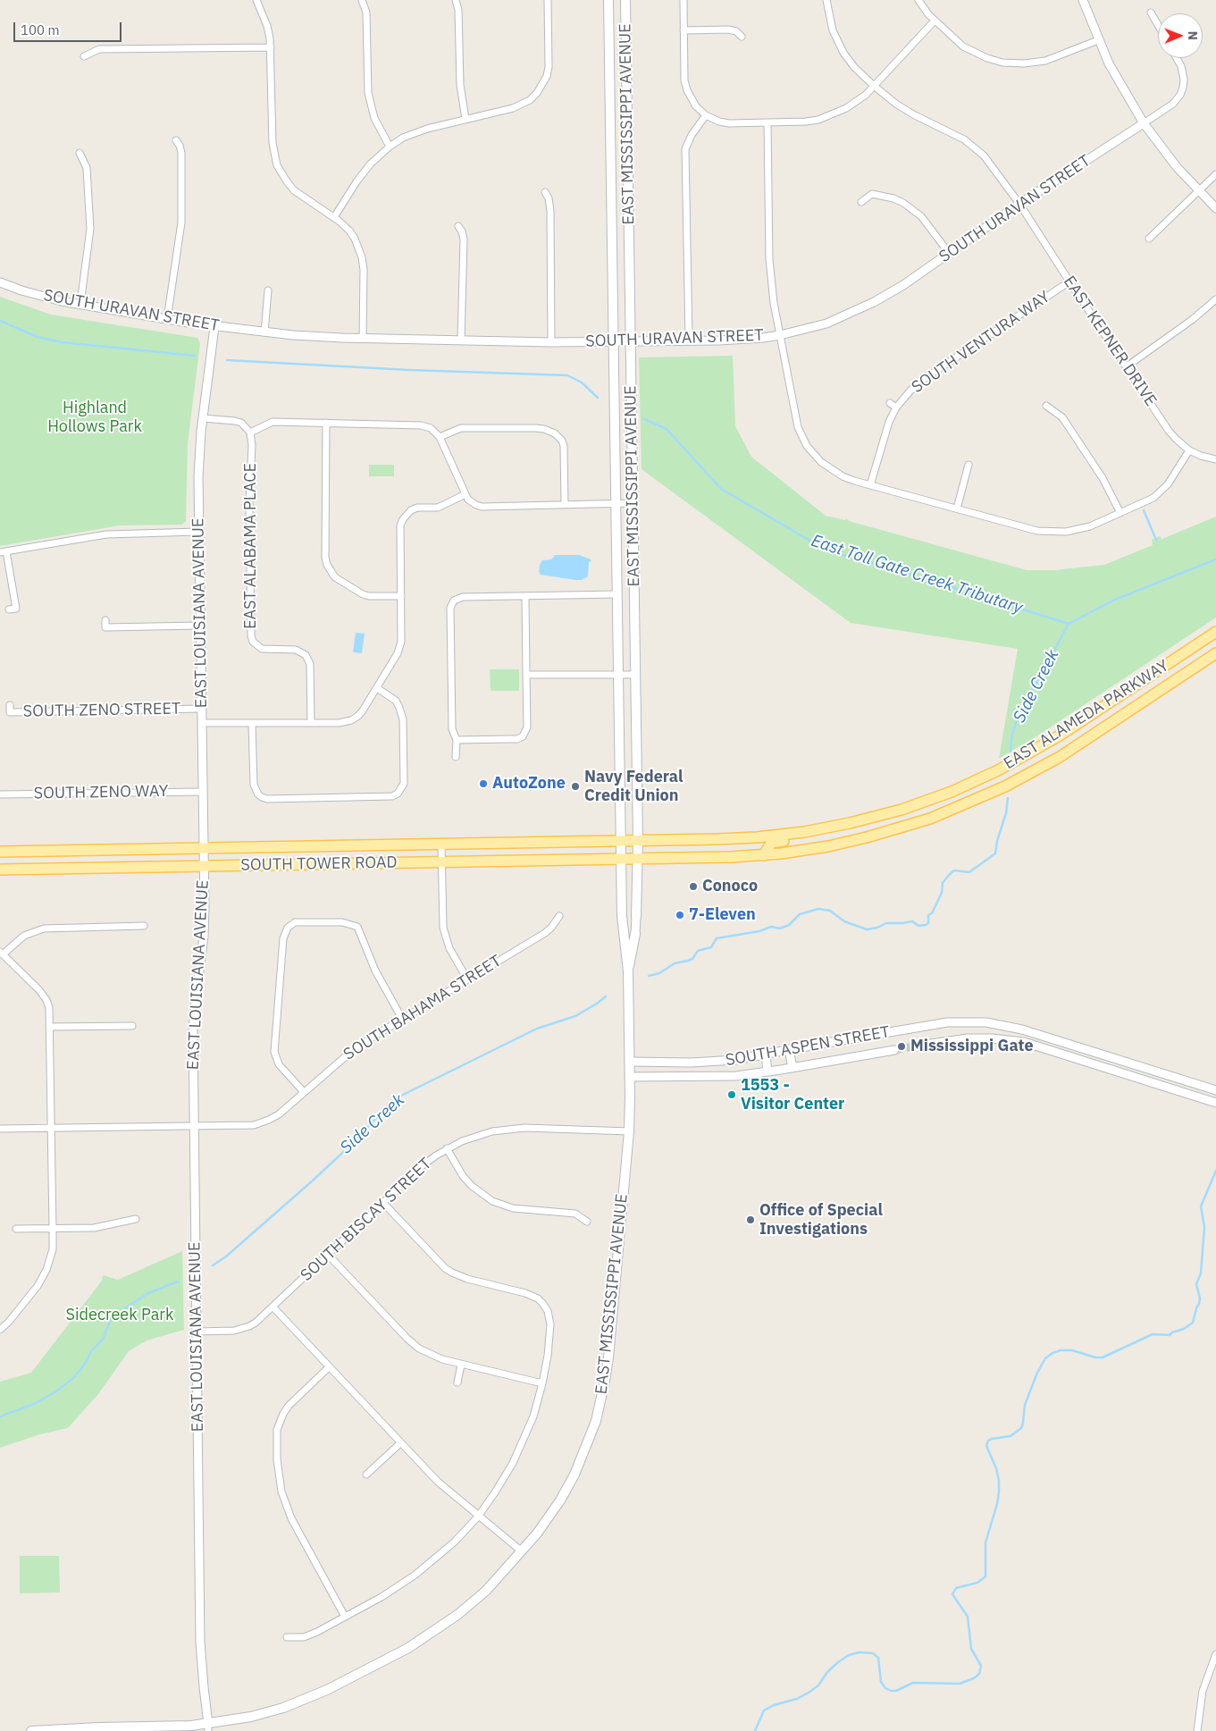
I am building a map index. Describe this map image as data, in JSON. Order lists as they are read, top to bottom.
{
  "streets": {
    "main road": ["EAST MISSISSIPPI AVENUE", "EAST ALAMEDA PARKWAY", "SOUTH TOWER ROAD"],
    "street": [
      "SOUTH URAVAN STREET",
      "EAST KEPNER DRIVE",
      "SOUTH VENTURA WAY",
      "EAST ALABAMA PLACE",
      "EAST LOUISIANA AVENUE",
      "SOUTH ZENO STREET",
      "SOUTH ZENO WAY",
      "SOUTH BAHAMA STREET",
      "SOUTH ASPEN STREET",
      "SOUTH BISCAY STREET"
    ]
  },
  "crossings": [
    ["EAST MISSISSIPPI AVENUE", "SOUTH URAVAN STREET"],
    ["EAST MISSISSIPPI AVENUE", "EAST LOUISIANA AVENUE"],
    ["EAST MISSISSIPPI AVENUE", "EAST ALAMEDA PARKWAY"],
    ["EAST MISSISSIPPI AVENUE", "SOUTH TOWER ROAD"],
    ["EAST MISSISSIPPI AVENUE", "SOUTH ASPEN STREET"],
    ["EAST MISSISSIPPI AVENUE", "SOUTH BISCAY STREET"],
    ["SOUTH URAVAN STREET", "EAST KEPNER DRIVE"],
    ["SOUTH URAVAN STREET", "EAST LOUISIANA AVENUE"],
    ["EAST KEPNER DRIVE", "SOUTH VENTURA WAY"],
    ["EAST LOUISIANA AVENUE", "SOUTH ZENO STREET"],
    ["EAST LOUISIANA AVENUE", "SOUTH ZENO WAY"],
    ["EAST LOUISIANA AVENUE", "SOUTH TOWER ROAD"],
    ["EAST LOUISIANA AVENUE", "SOUTH BAHAMA STREET"],
    ["EAST LOUISIANA AVENUE", "SOUTH BISCAY STREET"],
    ["EAST ALAMEDA PARKWAY", "SOUTH TOWER ROAD"]
  ],
  "water": ["East Toll Gate Creek Tributary", "Side Creek"],
  "parks": ["Highland Hollows Park", "Sidecreek Park"],
  "places": [
    "AutoZone",
    "Navy Federal Credit Union",
    "Conoco",
    "7-Eleven",
    "Mississippi Gate",
    "1553 - Visitor Center",
    "Office of Special Investigations"
  ],
  "scale_bar": "100 m",
  "north": "right"
}
